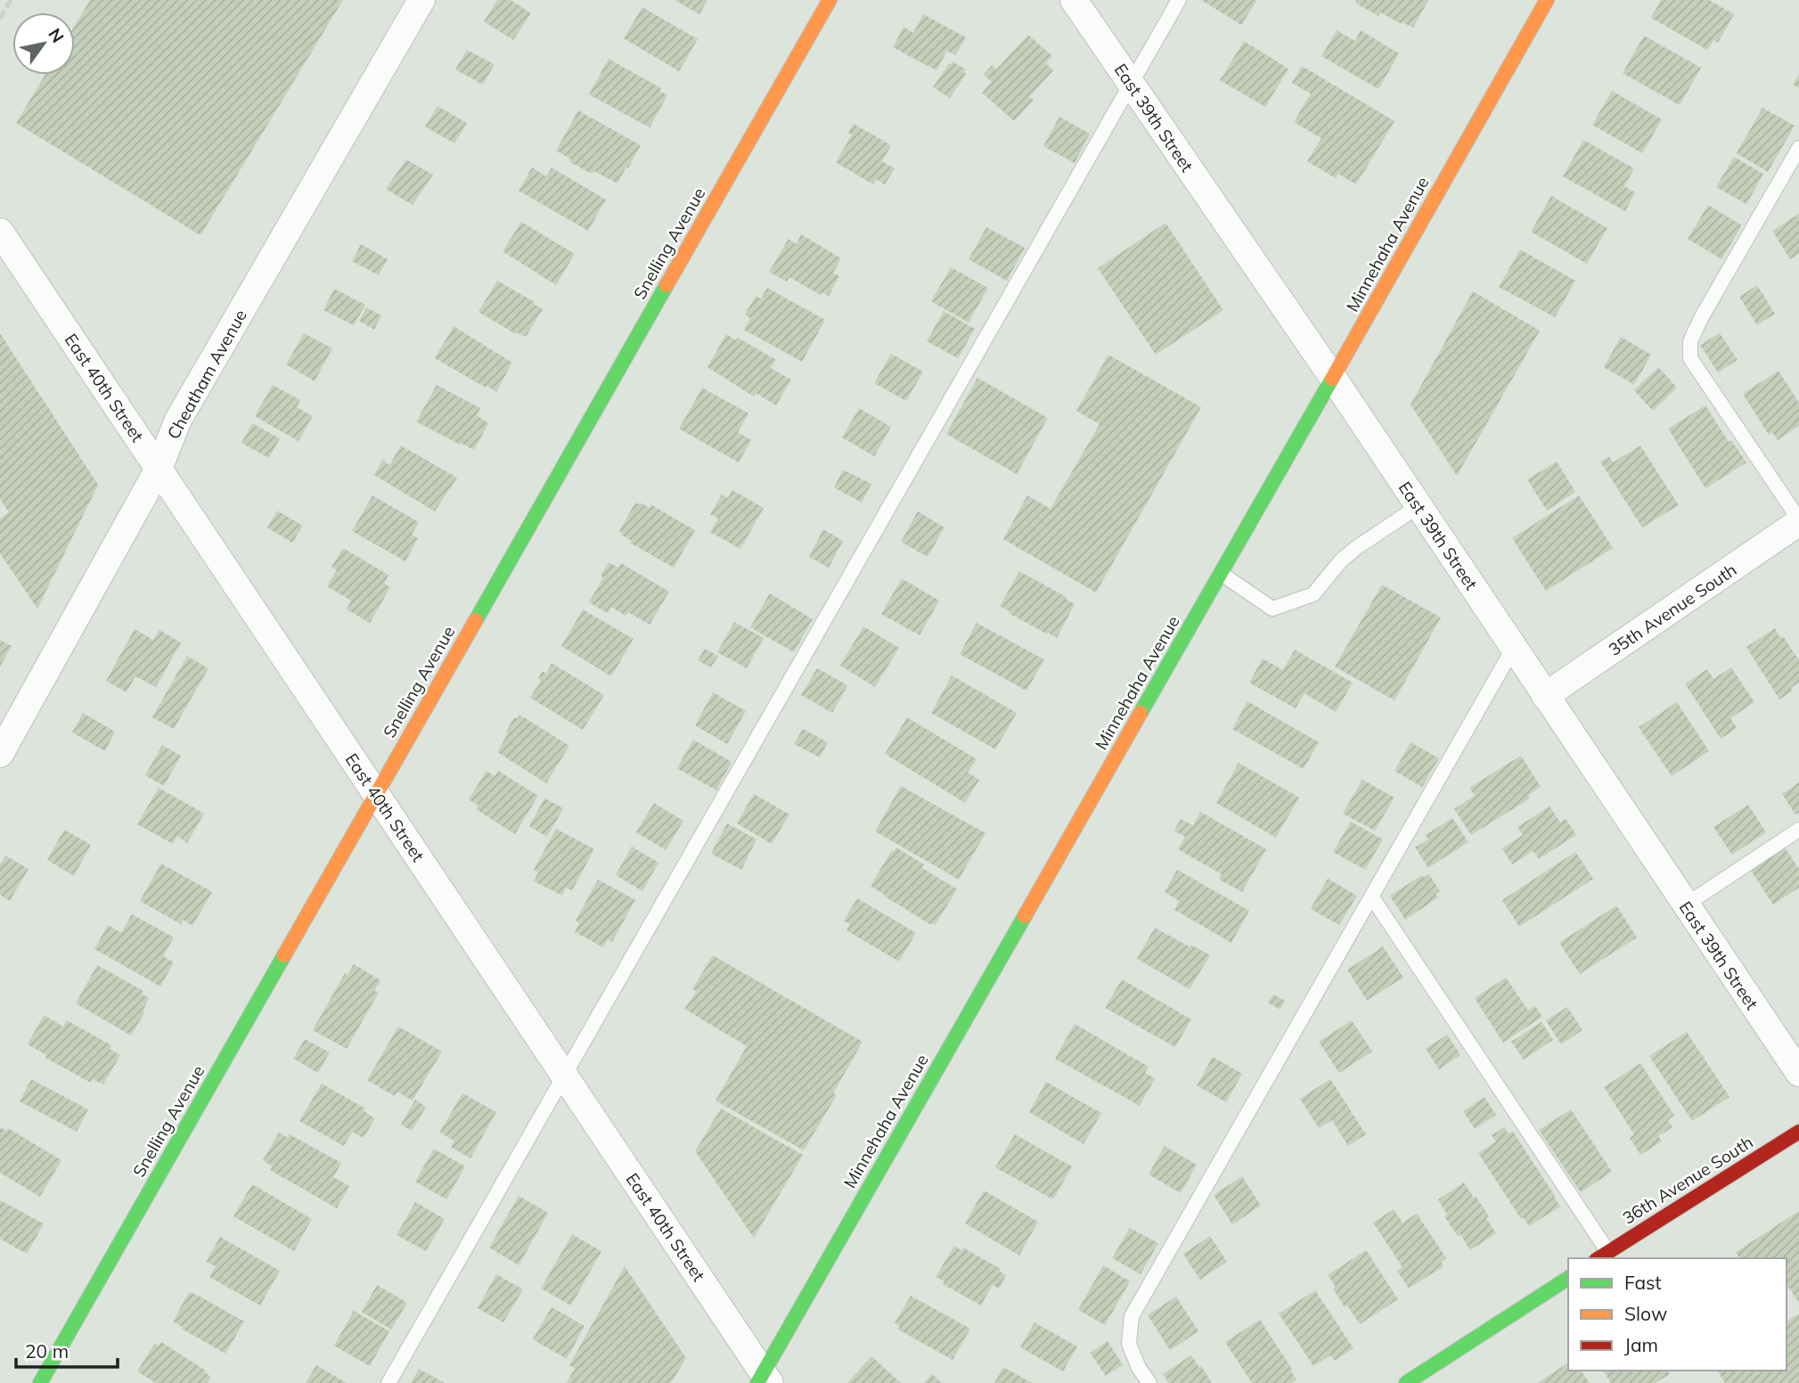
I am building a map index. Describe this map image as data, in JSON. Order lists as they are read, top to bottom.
{
  "streets": {
    "street": [
      "East 39th Street",
      "Snelling Avenue",
      "Minnehaha Avenue",
      "Cheatham Avenue",
      "East 40th Street",
      "35th Avenue South",
      "36th Avenue South"
    ]
  },
  "crossings": [
    ["East 39th Street", "Minnehaha Avenue"],
    ["East 39th Street", "35th Avenue South"],
    ["Snelling Avenue", "East 40th Street"],
    ["Minnehaha Avenue", "East 40th Street"],
    ["Cheatham Avenue", "East 40th Street"]
  ],
  "legend": ["Fast", "Slow", "Jam"],
  "scale_bar": "20 m",
  "north": "top right"
}
